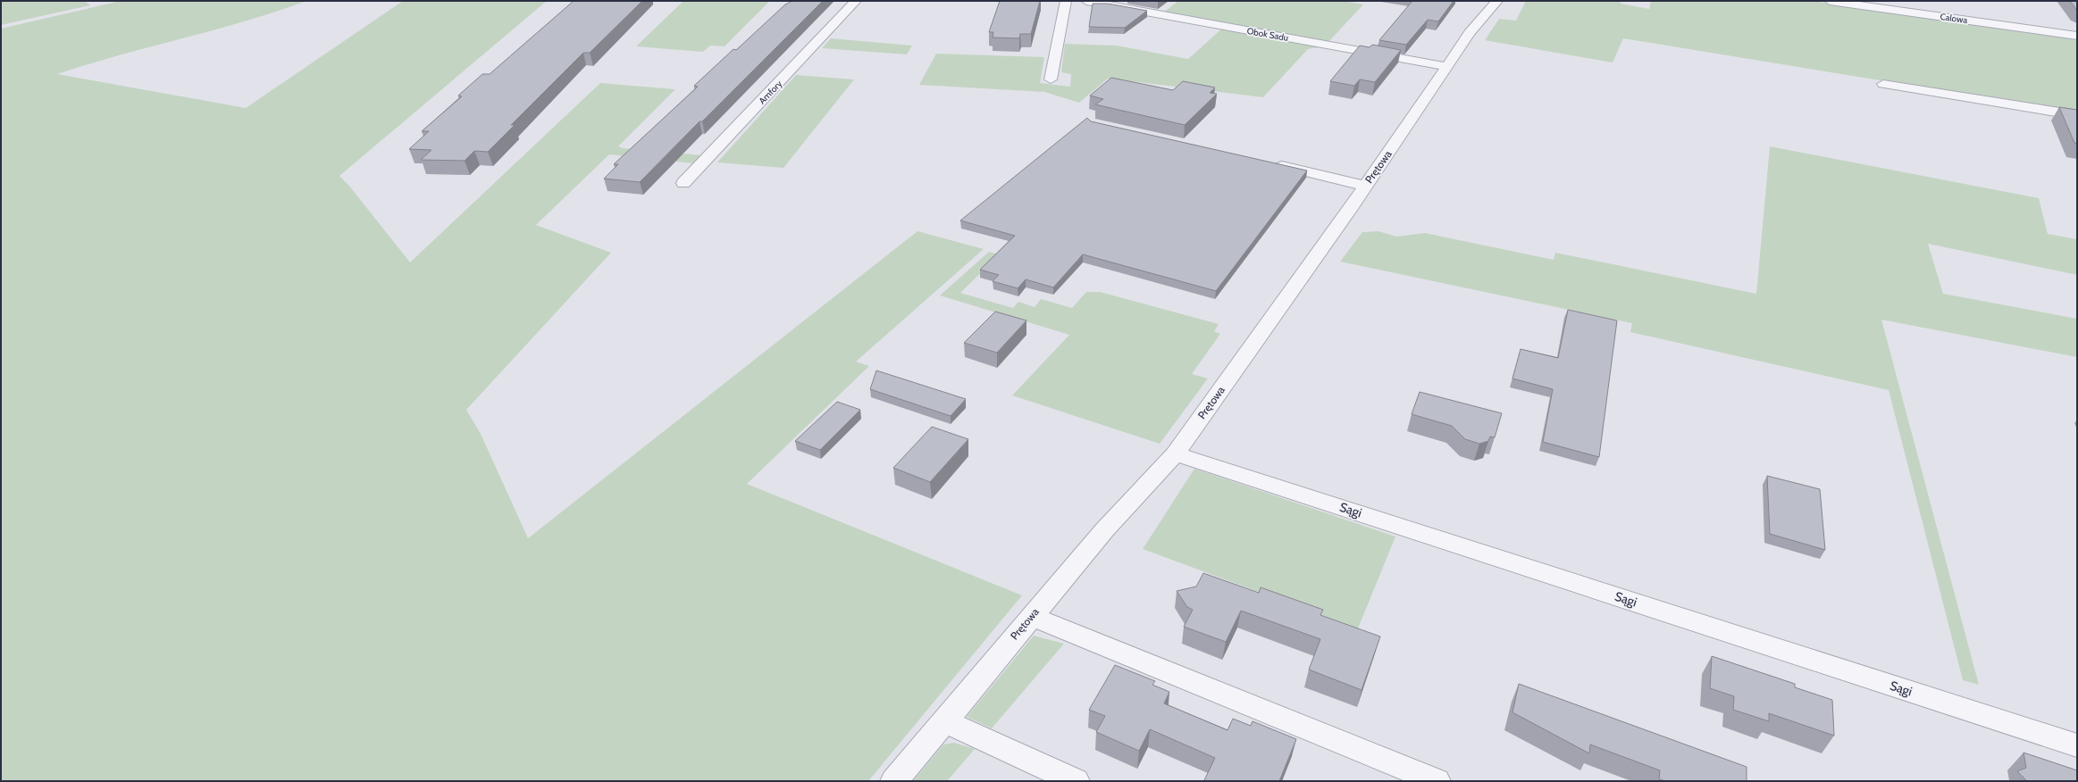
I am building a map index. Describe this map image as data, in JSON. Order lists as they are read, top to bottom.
{
  "streets": {
    "street": [
      "Calowa",
      "Obok Sadu",
      "Amfory",
      "Prętowa",
      "Sągi"
    ]
  },
  "crossings": [
    ["Obok Sadu", "Prętowa"],
    ["Prętowa", "Sągi"]
  ]
}
